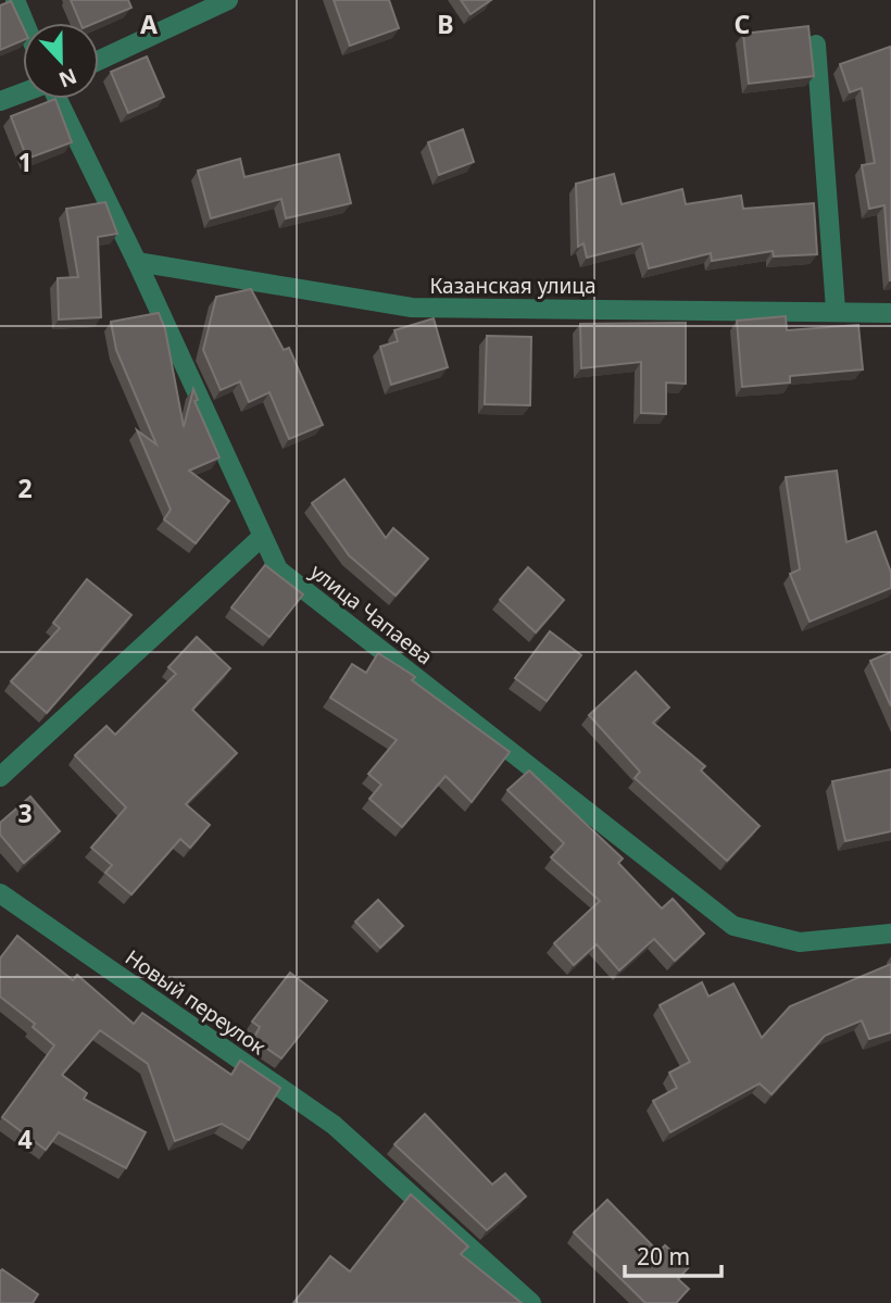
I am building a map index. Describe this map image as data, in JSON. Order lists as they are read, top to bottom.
{
  "streets": {
    "street": ["Казанская улица", "улица Чапаева", "Новый переулок"]
  },
  "crossings": [
    ["Казанская улица", "улица Чапаева"]
  ],
  "scale_bar": "20 m",
  "north": "bottom",
  "grid": {
    "columns": ["A", "B", "C"],
    "rows": [
      "1",
      "2",
      "3",
      "4"
    ]
  }
}
